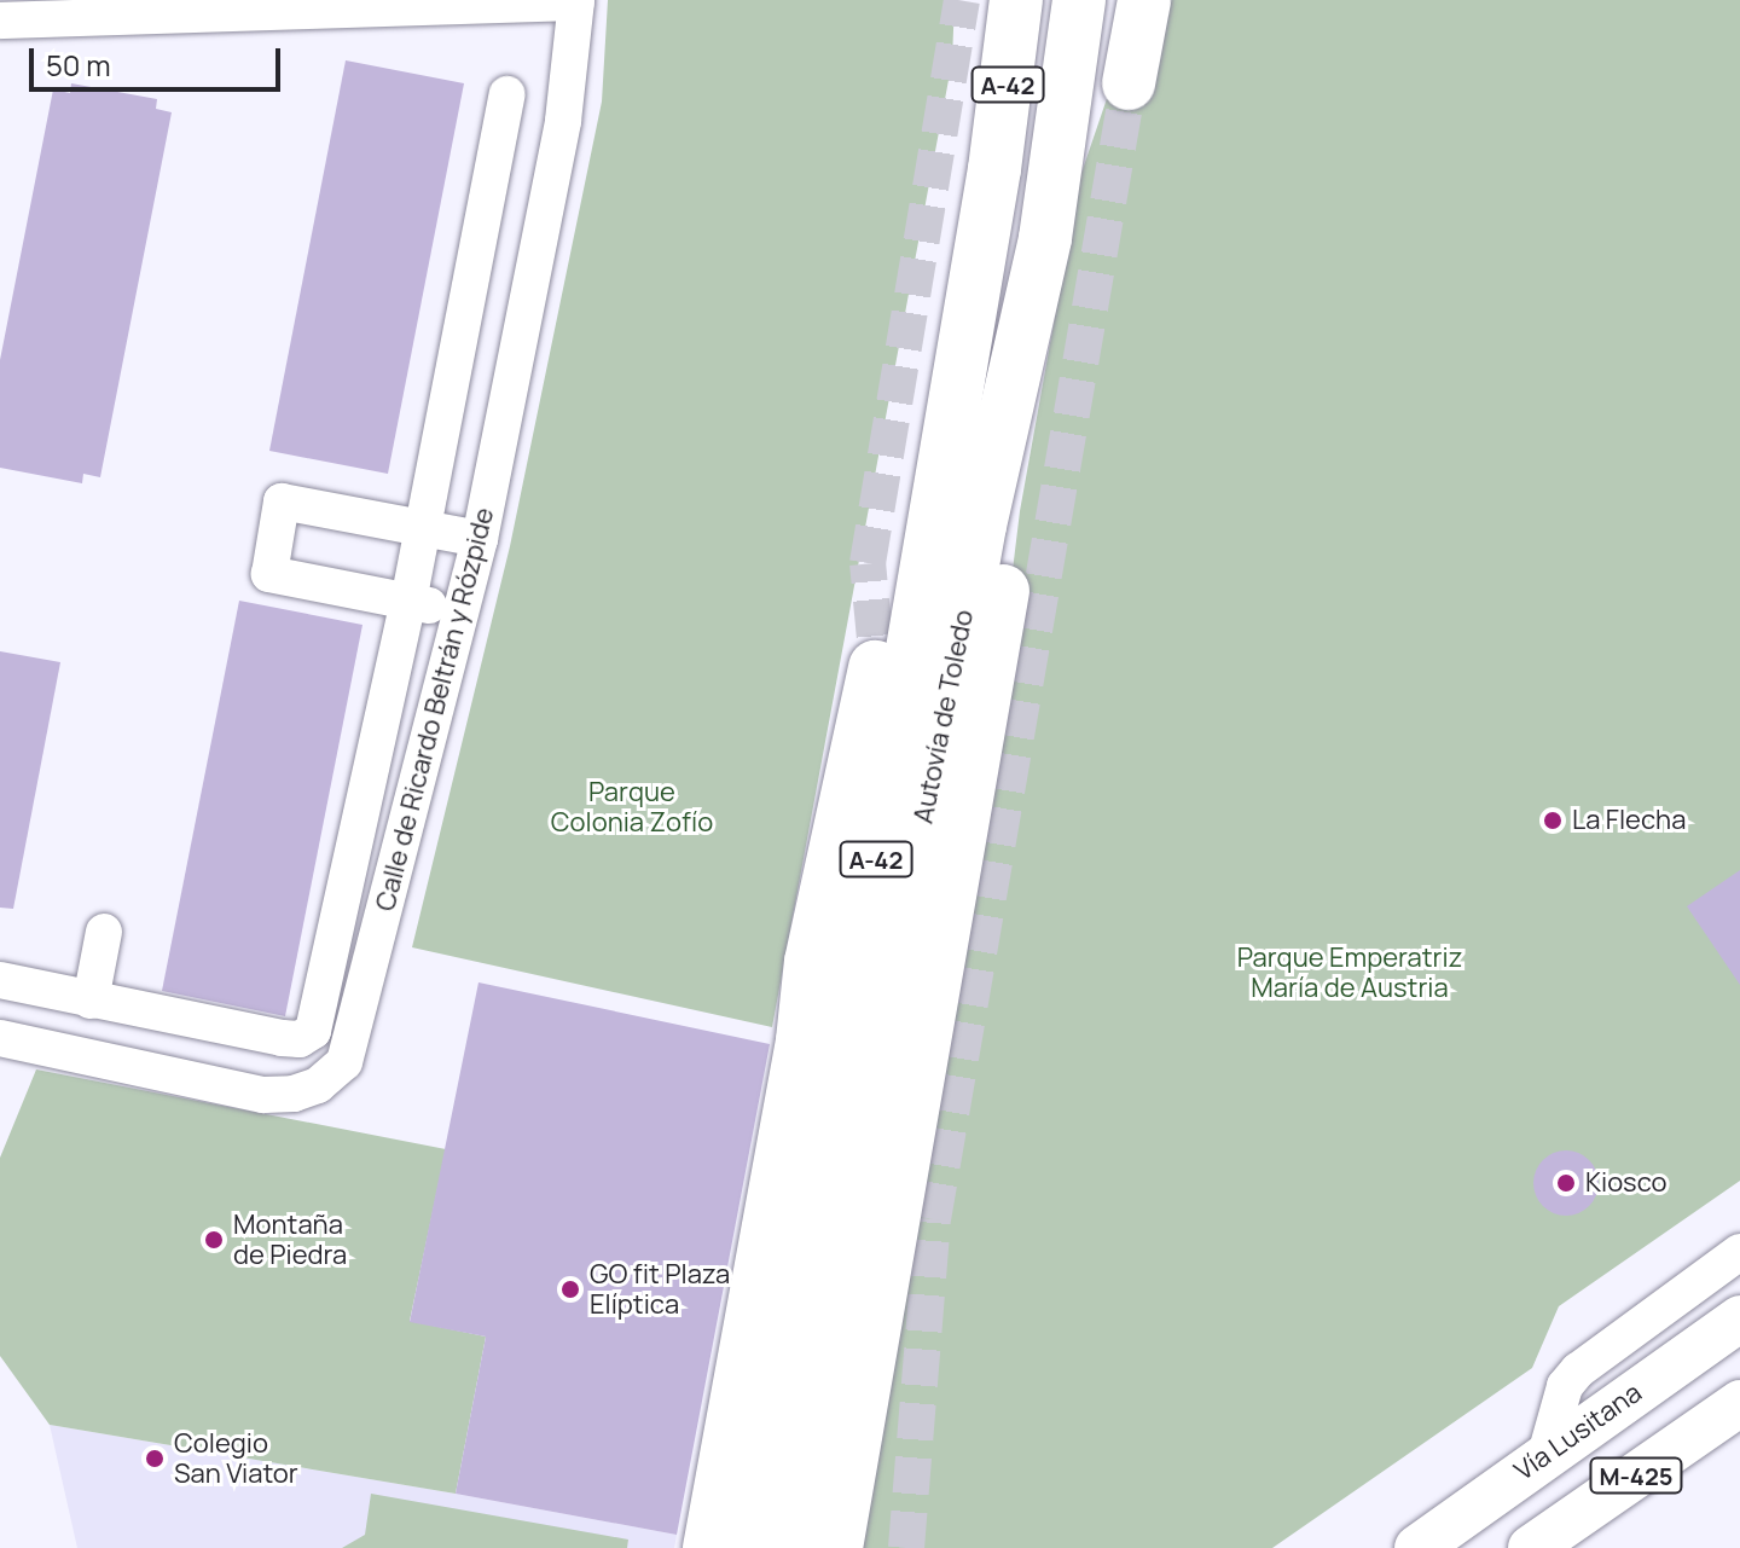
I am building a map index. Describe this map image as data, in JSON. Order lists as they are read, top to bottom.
{
  "streets": {
    "highway": ["A-42", "Autovía de Toledo"],
    "main road": ["Vía Lusitana", "M-425"],
    "street": ["Calle de Ricardo Beltrán y Rózpide"]
  },
  "parks": ["Parque Colonia Zofío", "Parque Emperatriz María de Austria"],
  "places": [
    "La Flecha",
    "Kiosco",
    "Montaña de Piedra",
    "GO fit Plaza Elíptica",
    "Colegio San Viator"
  ],
  "scale_bar": "50 m"
}
